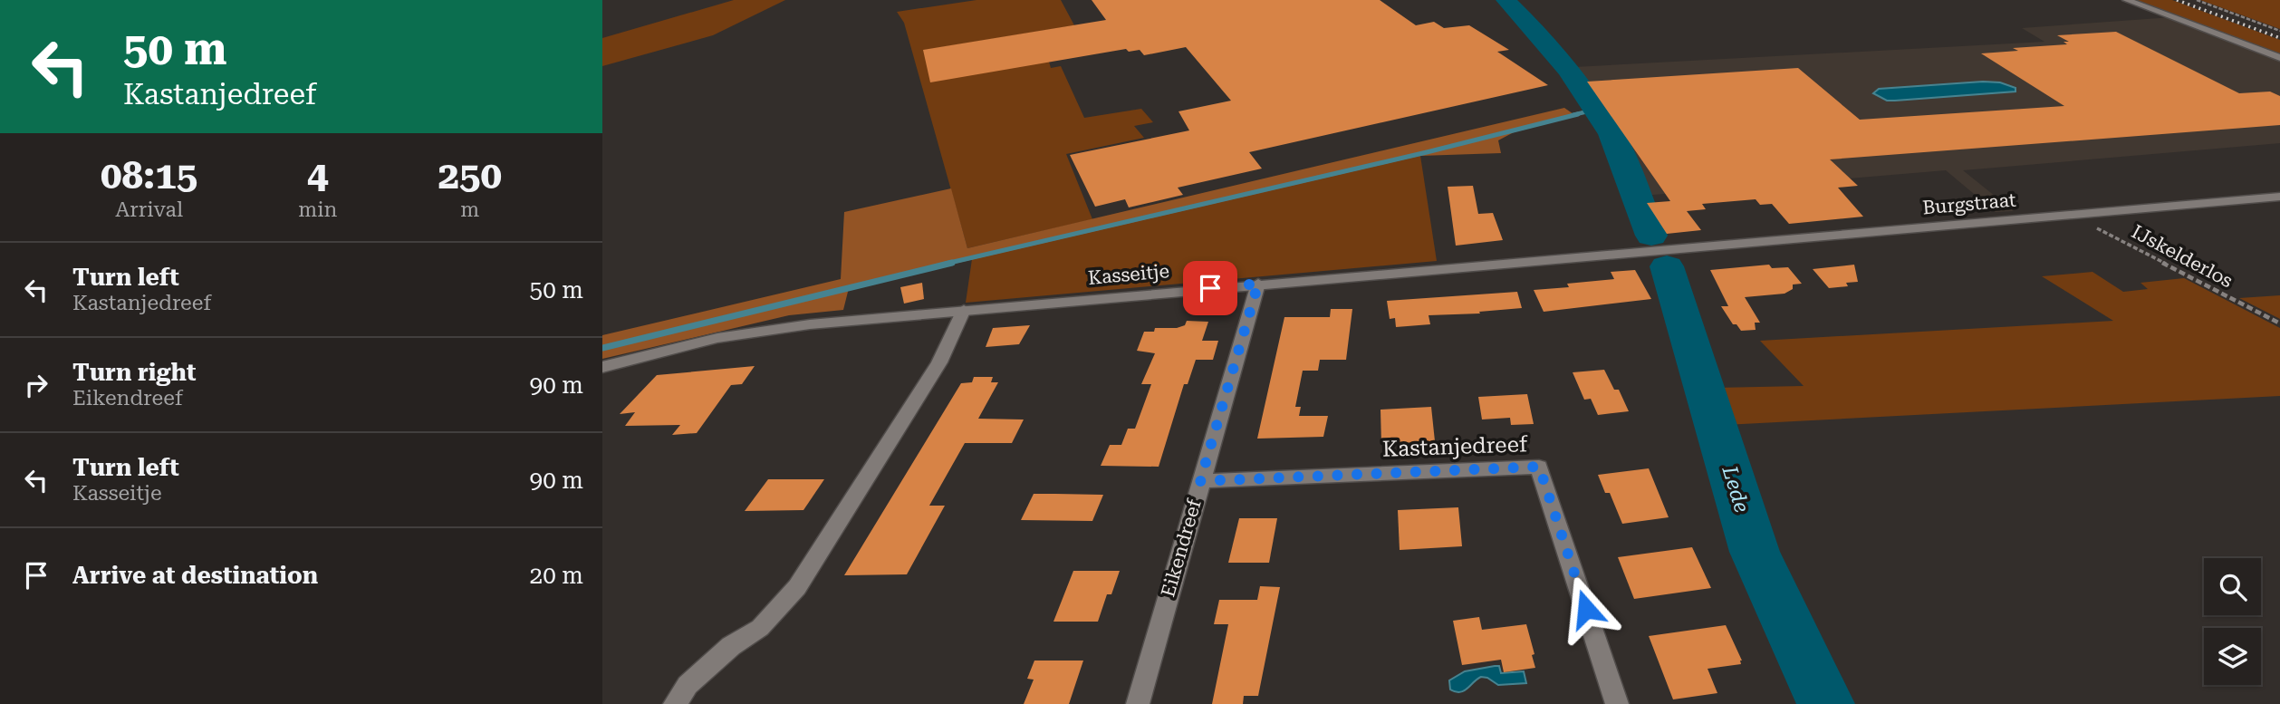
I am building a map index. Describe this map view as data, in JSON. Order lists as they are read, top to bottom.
{
  "streets": {
    "street": [
      "Burgstraat",
      "Kasseitje",
      "Kastanjedreef",
      "Eikendreef"
    ],
    "path": ["IJskelderlos"]
  },
  "crossings": [
    ["Burgstraat", "IJskelderlos"],
    ["Burgstraat", "Kasseitje"],
    ["Kasseitje", "Eikendreef"],
    ["Kastanjedreef", "Eikendreef"]
  ],
  "water": ["Lede"],
  "page": {
    "turn": ["50 m", "Kastanjedreef"],
    "eta": [
      "08:15",
      "Arrival",
      "4",
      "min",
      "250",
      "m"
    ],
    "list": [
      {
        "name": "Turn left",
        "note": "Kastanjedreef",
        "value": "50 m"
      },
      {
        "name": "Turn right",
        "note": "Eikendreef",
        "value": "90 m"
      },
      {
        "name": "Turn left",
        "note": "Kasseitje",
        "value": "90 m"
      },
      {
        "name": "Arrive at destination",
        "value": "20 m"
      }
    ]
  }
}
